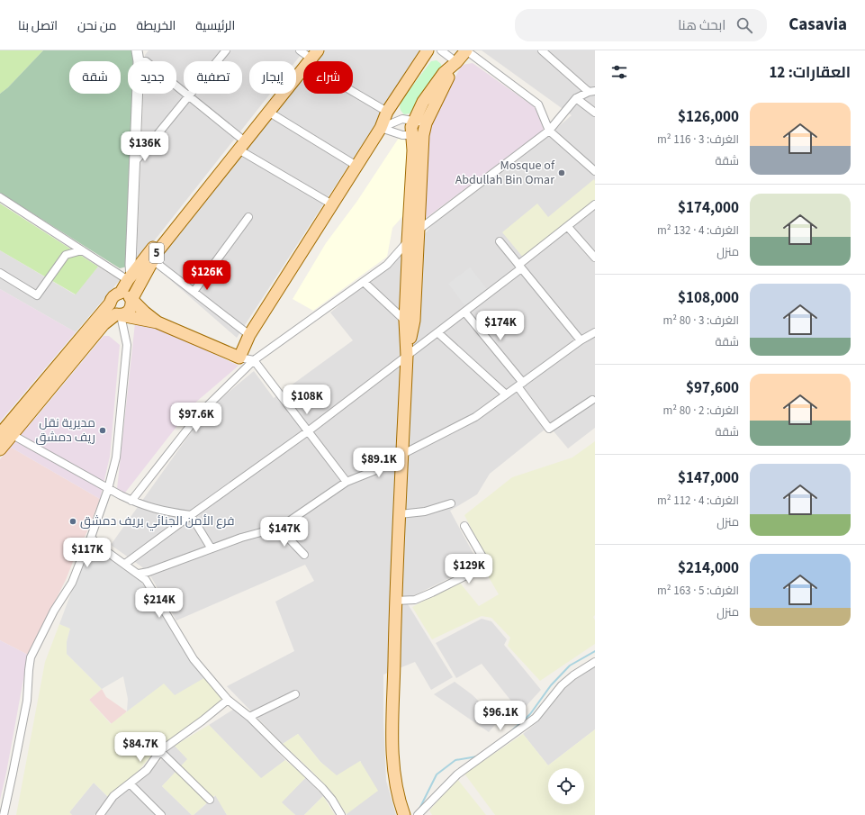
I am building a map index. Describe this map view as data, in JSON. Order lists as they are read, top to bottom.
{
  "streets": {
    "main road": ["5"]
  },
  "places": ["Mosque of Abdullah Bin Omar", "مديرية نقل ريف دمشق", "فرع الأمن الجنائي بريف دمشق"],
  "page": {
    "header": "Casavia",
    "search": "ابحث هنا",
    "nav": [
      "الرئيسية",
      "الخريطة",
      "من نحن",
      "اتصل بنا"
    ],
    "heading": "العقارات: 12",
    "chip": [
      "شراء",
      "إيجار",
      "تصفية",
      "جديد",
      "شقة"
    ],
    "list": [
      {
        "name": "$126,000",
        "note": "الغرف: 3 · 116 m² · شقة"
      },
      {
        "name": "$174,000",
        "note": "الغرف: 4 · 132 m² · منزل"
      },
      {
        "name": "$108,000",
        "note": "الغرف: 3 · 80 m² · شقة"
      },
      {
        "name": "$97,600",
        "note": "الغرف: 2 · 80 m² · شقة"
      },
      {
        "name": "$147,000",
        "note": "الغرف: 4 · 112 m² · منزل"
      },
      {
        "name": "$214,000",
        "note": "الغرف: 5 · 163 m² · منزل"
      }
    ],
    "price": [
      "$136K",
      "$126K",
      "$174K",
      "$108K",
      "$97.6K",
      "$89.1K",
      "$147K",
      "$117K",
      "$129K",
      "$214K",
      "$96.1K",
      "$84.7K"
    ]
  }
}
